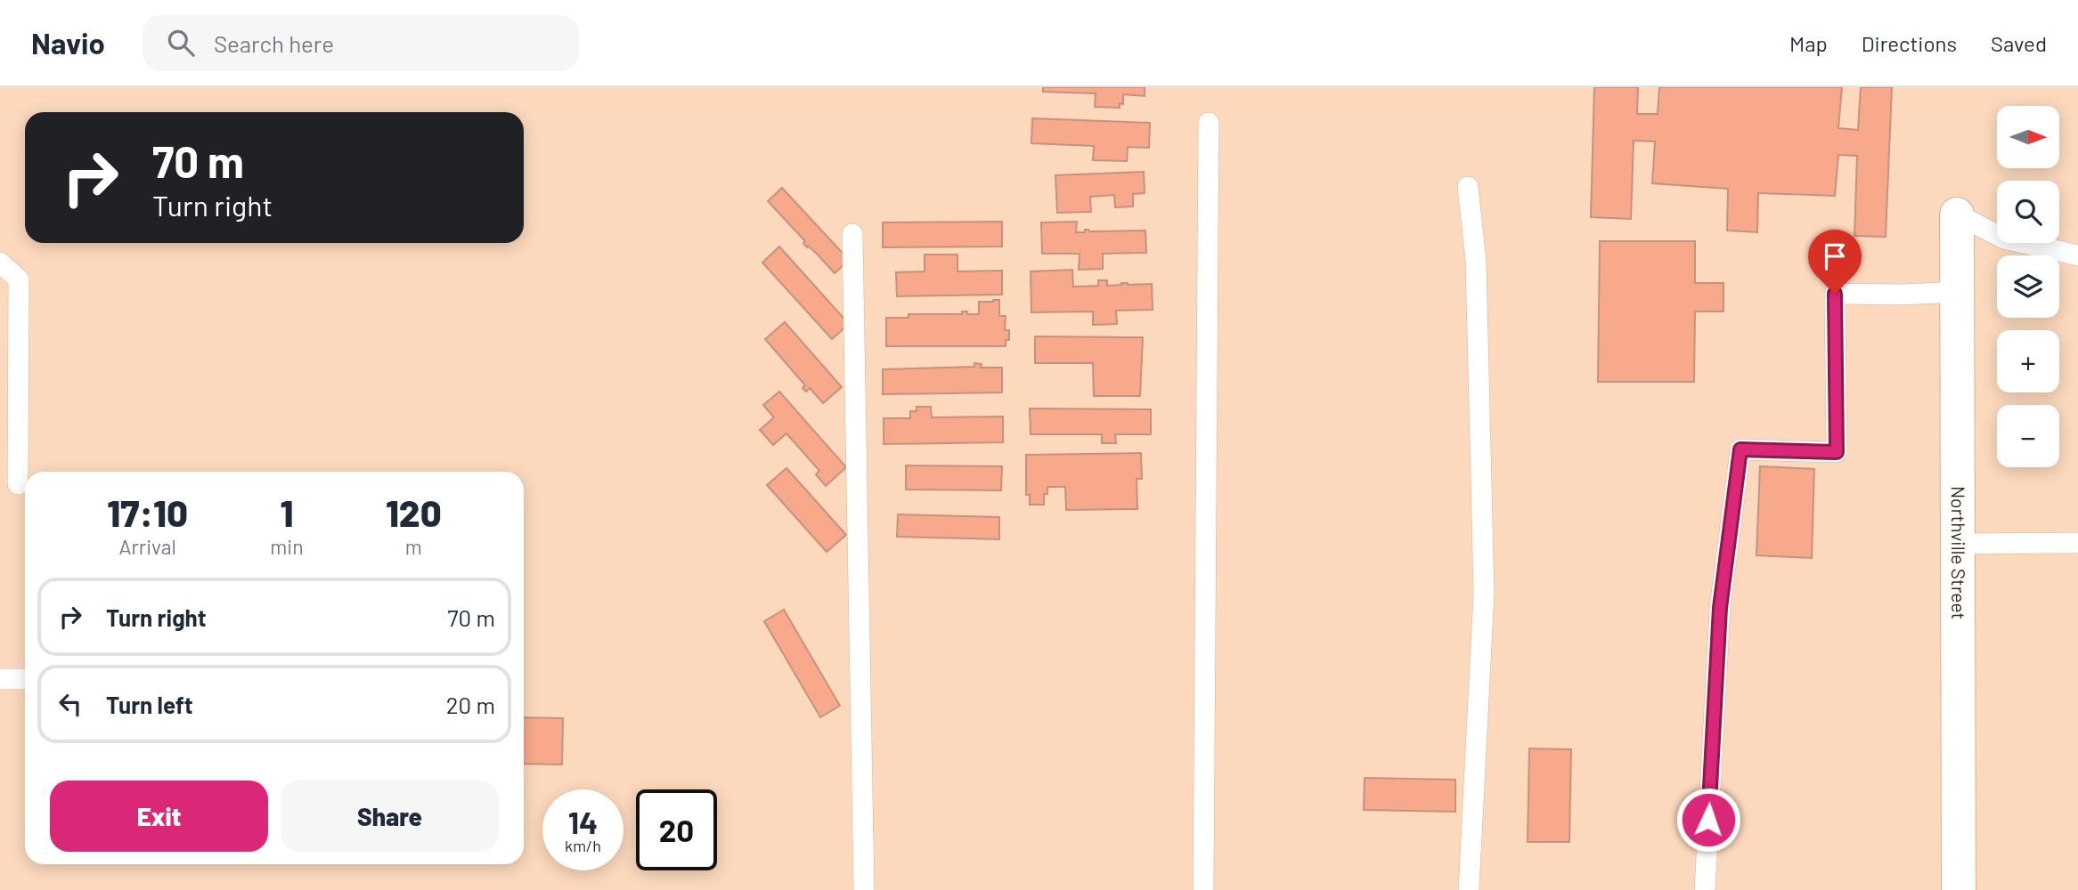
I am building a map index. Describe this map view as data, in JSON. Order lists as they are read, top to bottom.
{
  "streets": {
    "street": ["Northville Street"]
  },
  "north": "right",
  "page": {
    "header": "Navio",
    "search": "Search here",
    "nav": ["Map", "Directions", "Saved"],
    "map_buttons": ["+", "−"],
    "turn": ["70 m", "Turn right"],
    "eta": [
      "17:10",
      "Arrival",
      "1",
      "min",
      "120",
      "m"
    ],
    "list": [
      {
        "name": "Turn right",
        "value": "70 m"
      },
      {
        "name": "Turn left",
        "value": "20 m"
      }
    ],
    "buttons": ["Exit", "Share"],
    "speed": "14 km/h",
    "limit": "20"
  }
}
